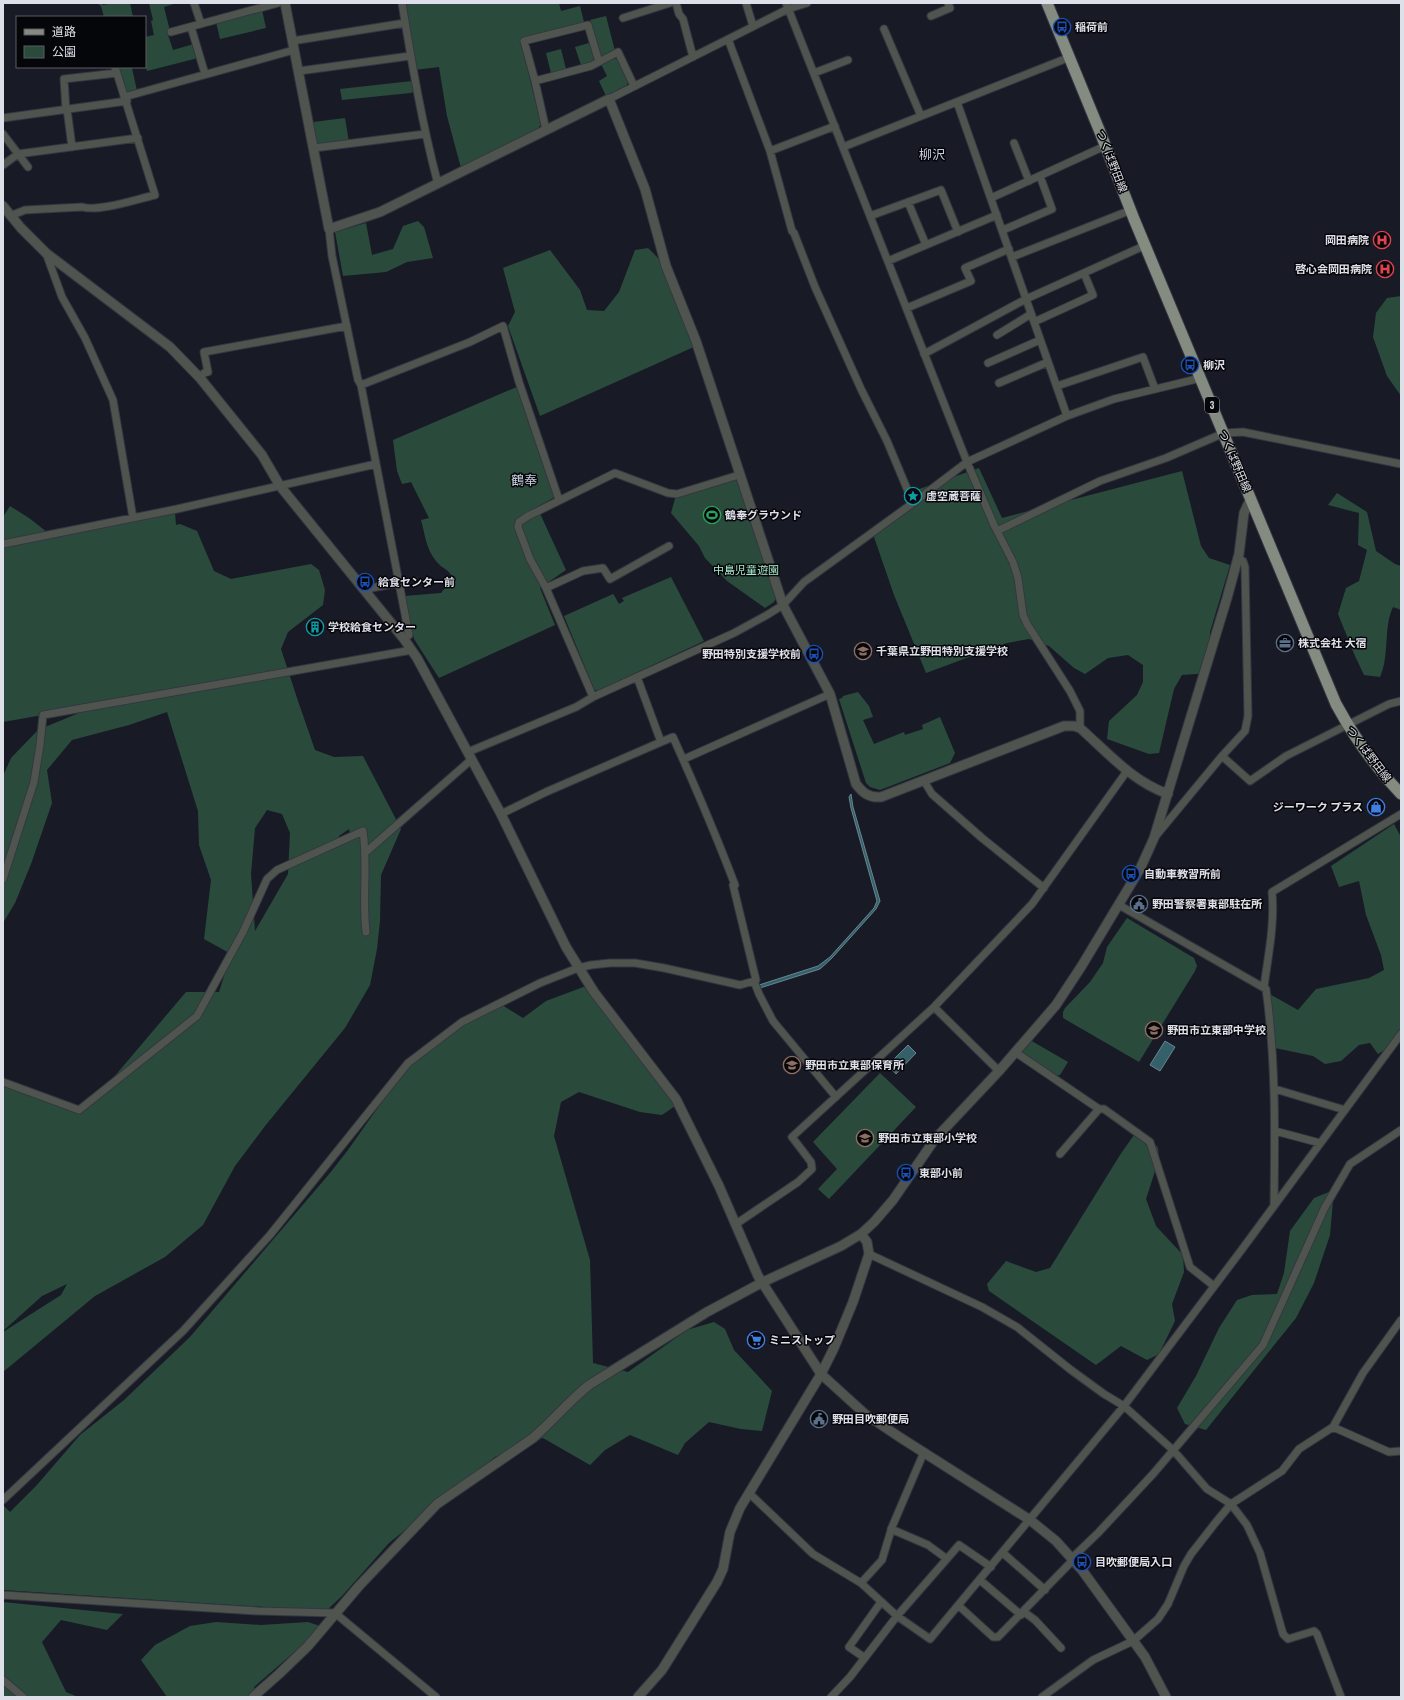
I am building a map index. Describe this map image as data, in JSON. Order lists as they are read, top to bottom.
{
  "streets": {
    "main road": ["つくば野田線", "3"]
  },
  "districts": ["柳沢", "鶴奉"],
  "parks": ["中島児童遊園"],
  "places": {
    "bus stop": [
      "稲荷前",
      "柳沢",
      "給食センター前",
      "野田特別支援学校前",
      "自動車教習所前",
      "東部小前",
      "目吹郵便局入口"
    ],
    "hospital": ["岡田病院", "啓心会岡田病院"],
    "place": ["虚空蔵菩薩"],
    "sports": ["鶴奉グラウンド"],
    "building": ["学校給食センター"],
    "office": ["株式会社 大宿"],
    "school or university": [
      "千葉県立野田特別支援学校",
      "野田市立東部中学校",
      "野田市立東部保育所",
      "野田市立東部小学校"
    ],
    "shop": ["ジーワーク プラス"],
    "public building": ["野田警察署東部駐在所", "野田目吹郵便局"],
    "supermarket": ["ミニストップ"]
  },
  "legend": ["道路", "公園"]
}
